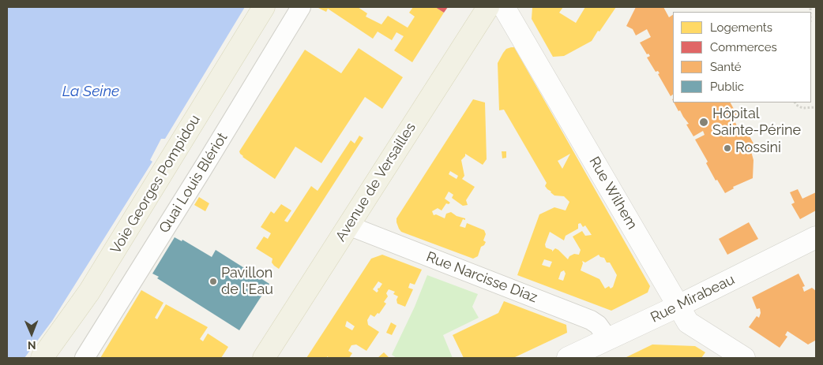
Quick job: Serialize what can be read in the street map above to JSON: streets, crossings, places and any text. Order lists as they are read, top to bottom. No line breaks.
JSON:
{"streets":{"main road":["Avenue de Versailles","Voie Georges Pompidou"],"street":["Quai Louis Blériot","Rue Wilhem","Rue Narcisse Diaz","Rue Mirabeau"]},"crossings":[["Avenue de Versailles","Rue Narcisse Diaz"],["Rue Wilhem","Rue Mirabeau"],["Rue Narcisse Diaz","Rue Mirabeau"]],"water":["La Seine"],"places":["Hôpital Sainte-Périne","Rossini","Pavillon de l'Eau"],"legend":["Logements","Commerces","Santé","Public"],"north":"bottom"}
